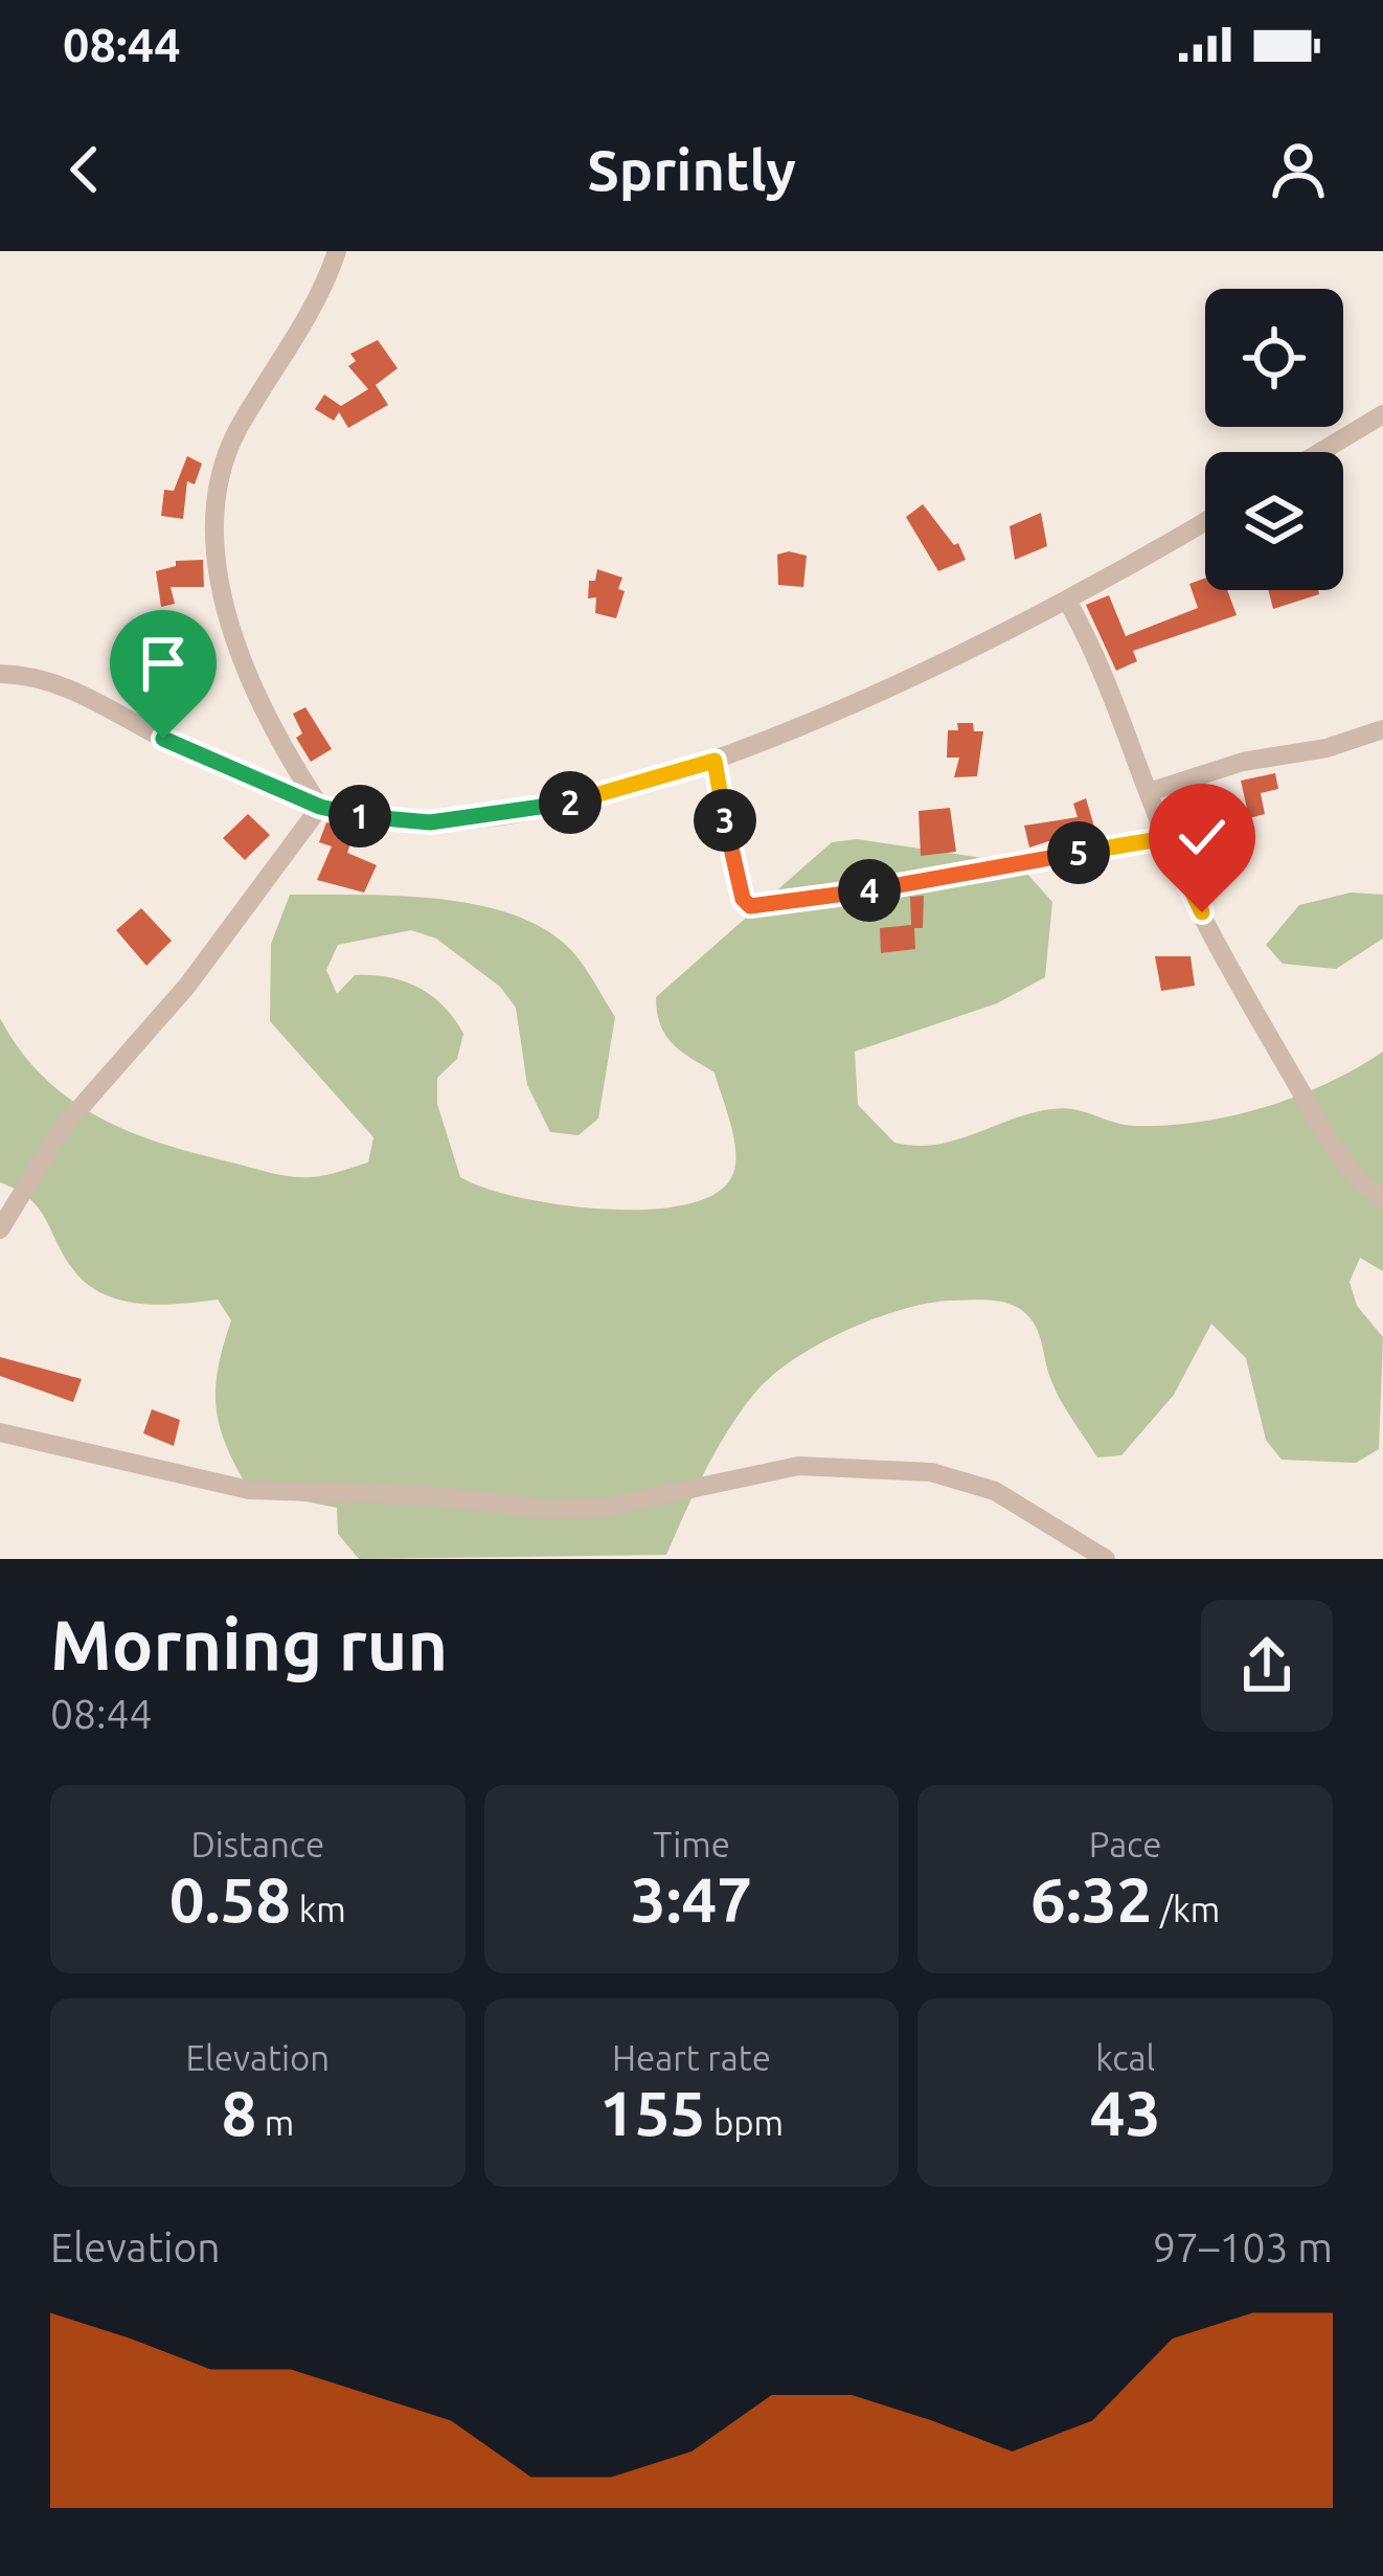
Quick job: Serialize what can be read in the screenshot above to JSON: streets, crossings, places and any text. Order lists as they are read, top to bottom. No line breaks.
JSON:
{"page":{"status":"08:44","header":"Sprintly","pins":["2","1","3","5","4"],"heading":["Morning run","08:44"],"stats":[["Distance","0.58 km"],["Time","3:47"],["Pace","6:32 /km"],["Elevation","8 m"],["Heart rate","155 bpm"],["kcal","43"]],"chart":["Elevation","97–103 m"]}}
